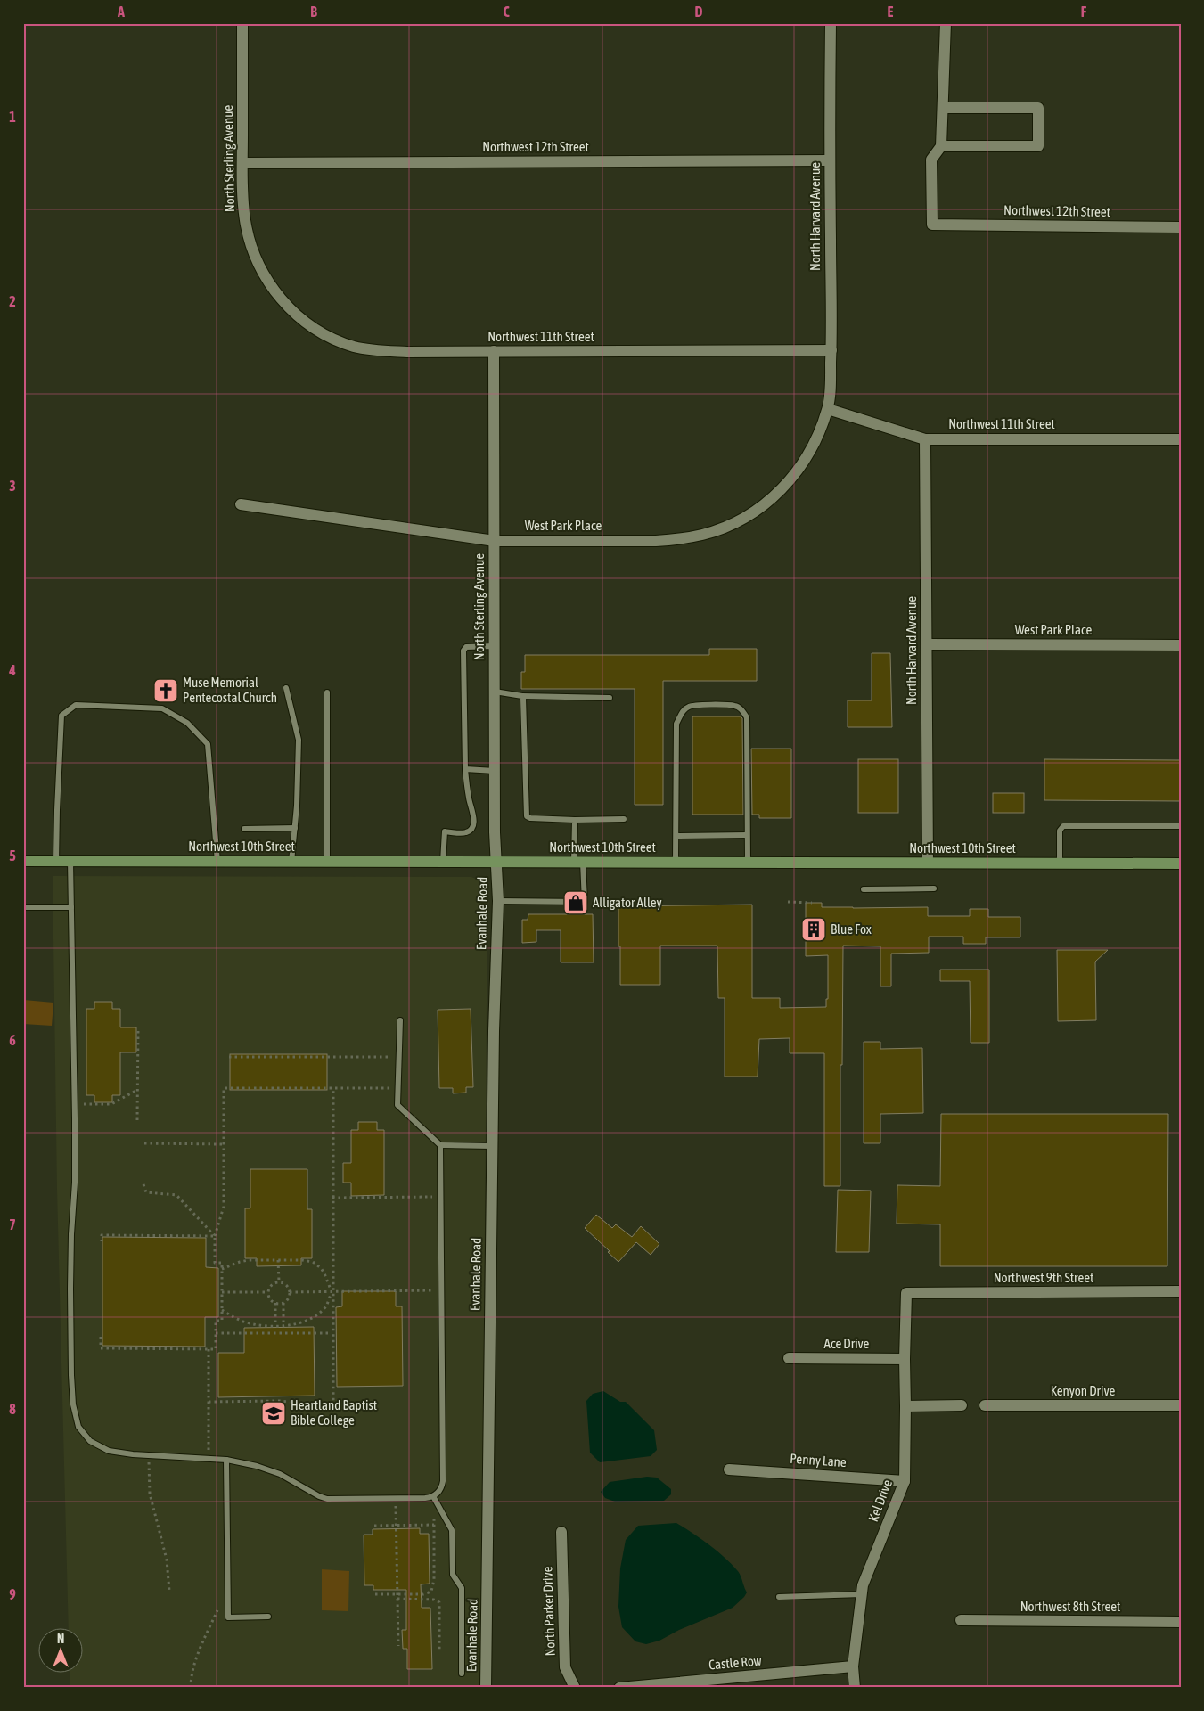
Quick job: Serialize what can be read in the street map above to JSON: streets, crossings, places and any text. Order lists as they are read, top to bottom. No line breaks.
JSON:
{"streets":{"main road":["Northwest 10th Street"],"street":["Northwest 12th Street","North Sterling Avenue","North Harvard Avenue","Northwest 11th Street","West Park Place","Evanhale Road","Northwest 9th Street","Ace Drive","Kenyon Drive","Penny Lane","Kel Drive","Northwest 8th Street","North Parker Drive","Castle Row"]},"crossings":[["Northwest 12th Street","North Sterling Avenue"],["Northwest 12th Street","North Harvard Avenue"],["North Sterling Avenue","Northwest 11th Street"],["North Sterling Avenue","West Park Place"],["North Sterling Avenue","Northwest 10th Street"],["North Sterling Avenue","Evanhale Road"],["North Harvard Avenue","Northwest 11th Street"],["North Harvard Avenue","West Park Place"],["North Harvard Avenue","Northwest 10th Street"],["Northwest 11th Street","West Park Place"],["Northwest 10th Street","Evanhale Road"],["Northwest 9th Street","Kel Drive"],["Ace Drive","Kel Drive"],["Penny Lane","Kel Drive"],["Kel Drive","Castle Row"]],"places":{"church":["Muse Memorial Pentecostal Church"],"shop":["Alligator Alley"],"building":["Blue Fox"],"school or university":["Heartland Baptist Bible College"]},"north":"top","grid":{"columns":["A","B","C","D","E","F"],"rows":["1","2","3","4","5","6","7","8","9"]}}
